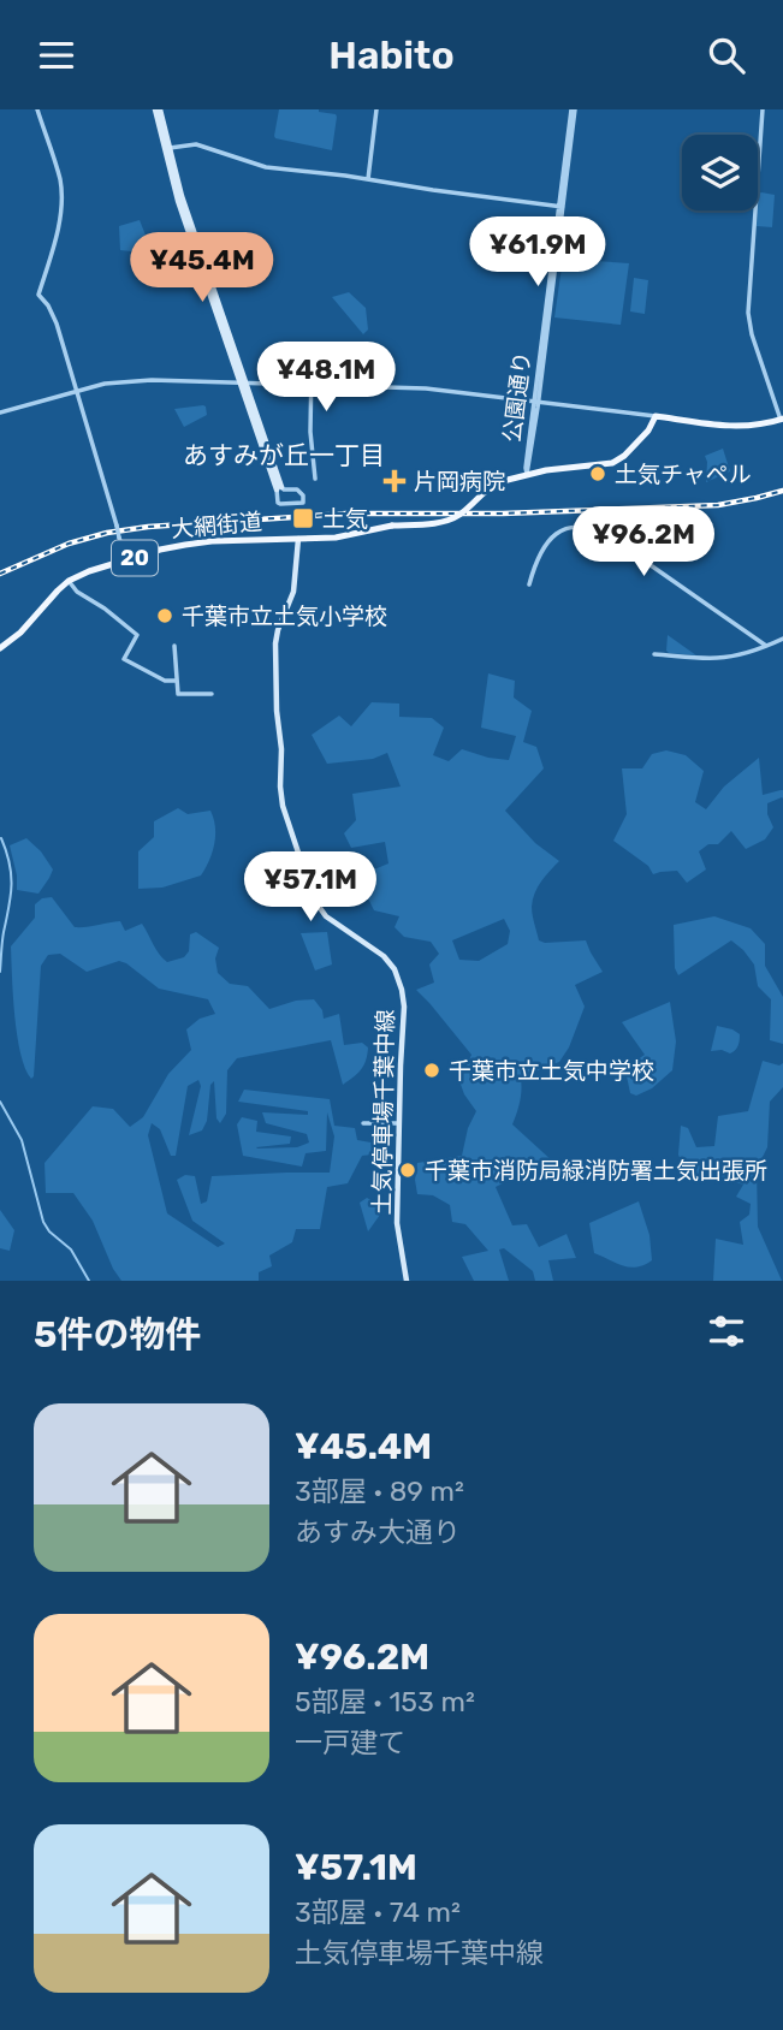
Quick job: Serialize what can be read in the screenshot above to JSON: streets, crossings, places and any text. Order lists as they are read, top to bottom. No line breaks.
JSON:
{"streets":{"main road":["大網街道","20","土気停車場千葉中線"],"street":["公園通り"]},"crossings":[["公園通り","大網街道"],["大網街道","土気停車場千葉中線"]],"districts":["あすみが丘一丁目"],"places":{"other":["土気チャペル","千葉市立土気小学校","千葉市立土気中学校","千葉市消防局緑消防署土気出張所"],"health":["片岡病院"],"transit":["土気"]},"page":{"header":"Habito","price":["¥61.9M","¥45.4M","¥48.1M","¥96.2M","¥57.1M"],"heading":"5件の物件","list":[{"name":"¥45.4M","note":"3部屋 · 89 m² · あすみ大通り"},{"name":"¥96.2M","note":"5部屋 · 153 m² · 一戸建て"},{"name":"¥57.1M","note":"3部屋 · 74 m² · 土気停車場千葉中線"}]}}
